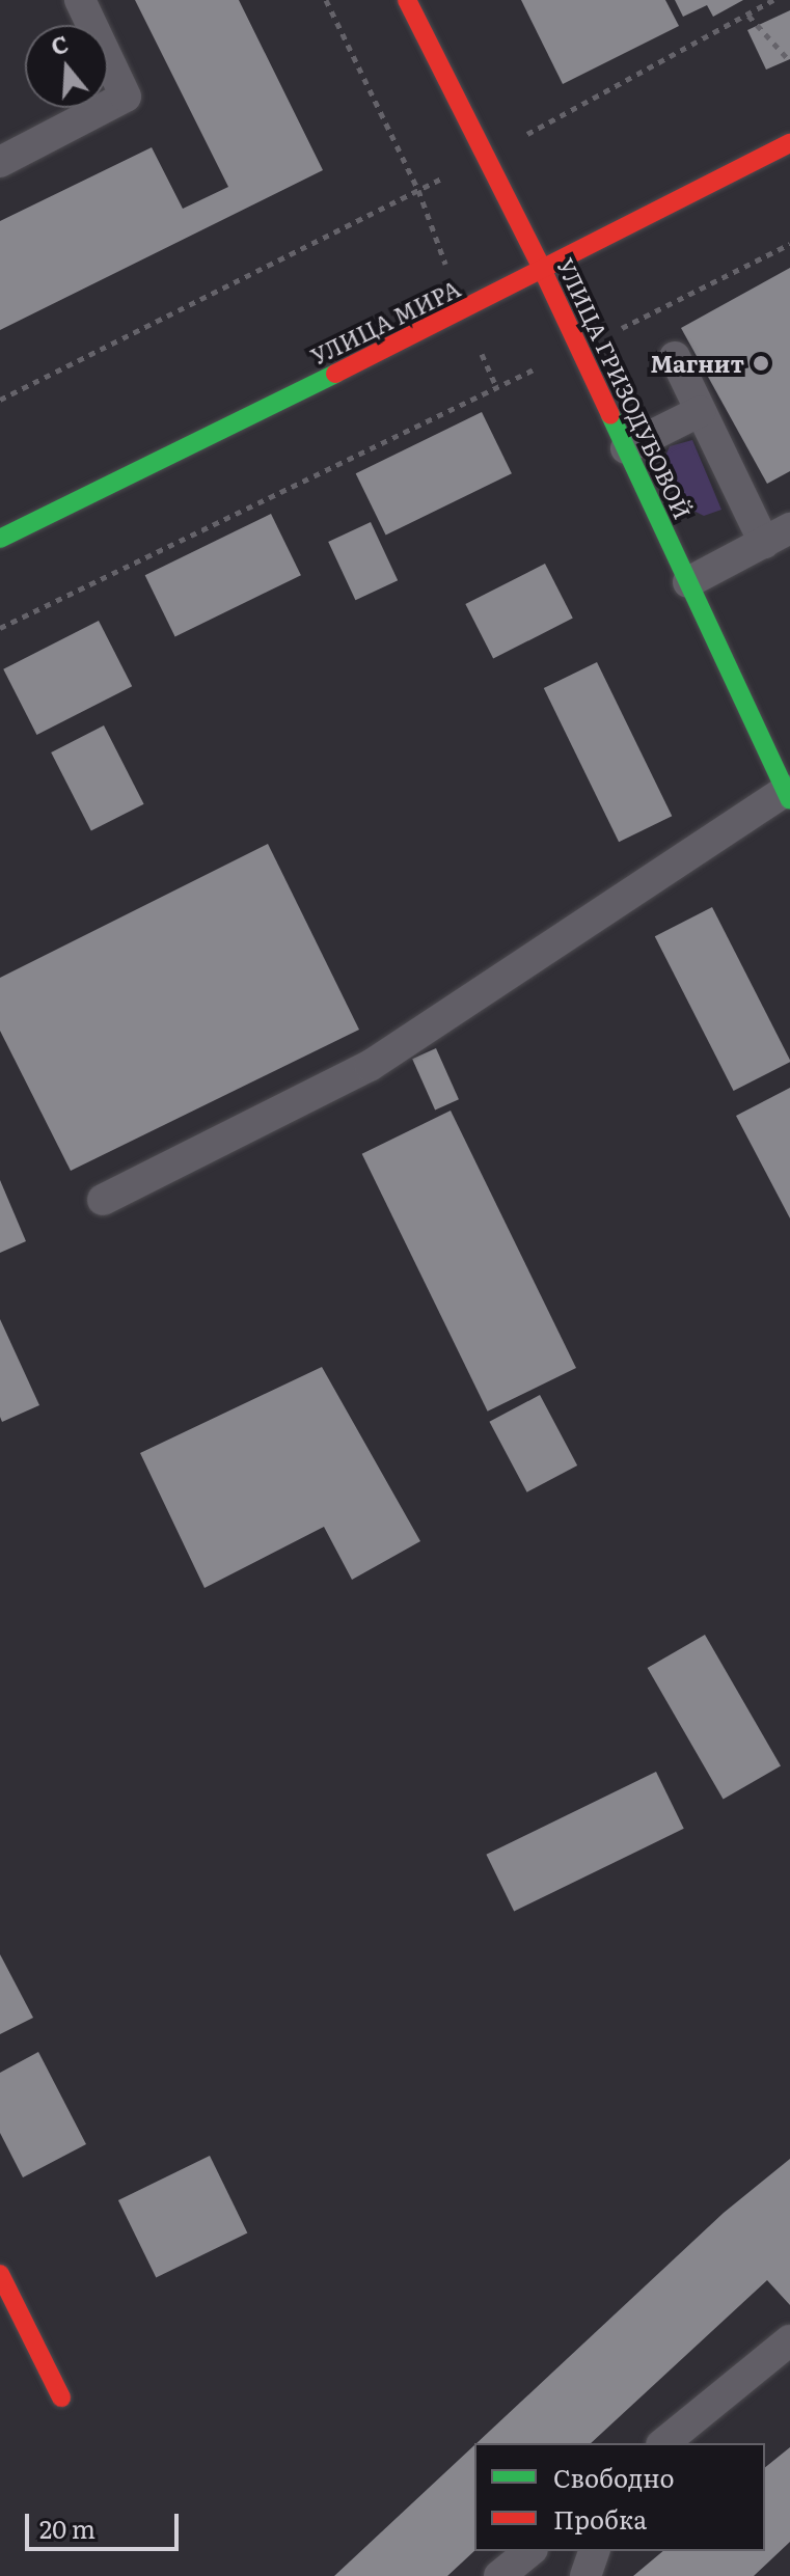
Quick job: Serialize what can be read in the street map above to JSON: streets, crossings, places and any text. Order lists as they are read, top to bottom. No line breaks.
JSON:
{"streets":{"street":["УЛИЦА МИРА","УЛИЦА ГРИЗОДУБОВОЙ"]},"crossings":[["УЛИЦА МИРА","УЛИЦА ГРИЗОДУБОВОЙ"]],"places":["Магнит"],"legend":["Свободно","Пробка"],"scale_bar":"20 m","north":"top"}
